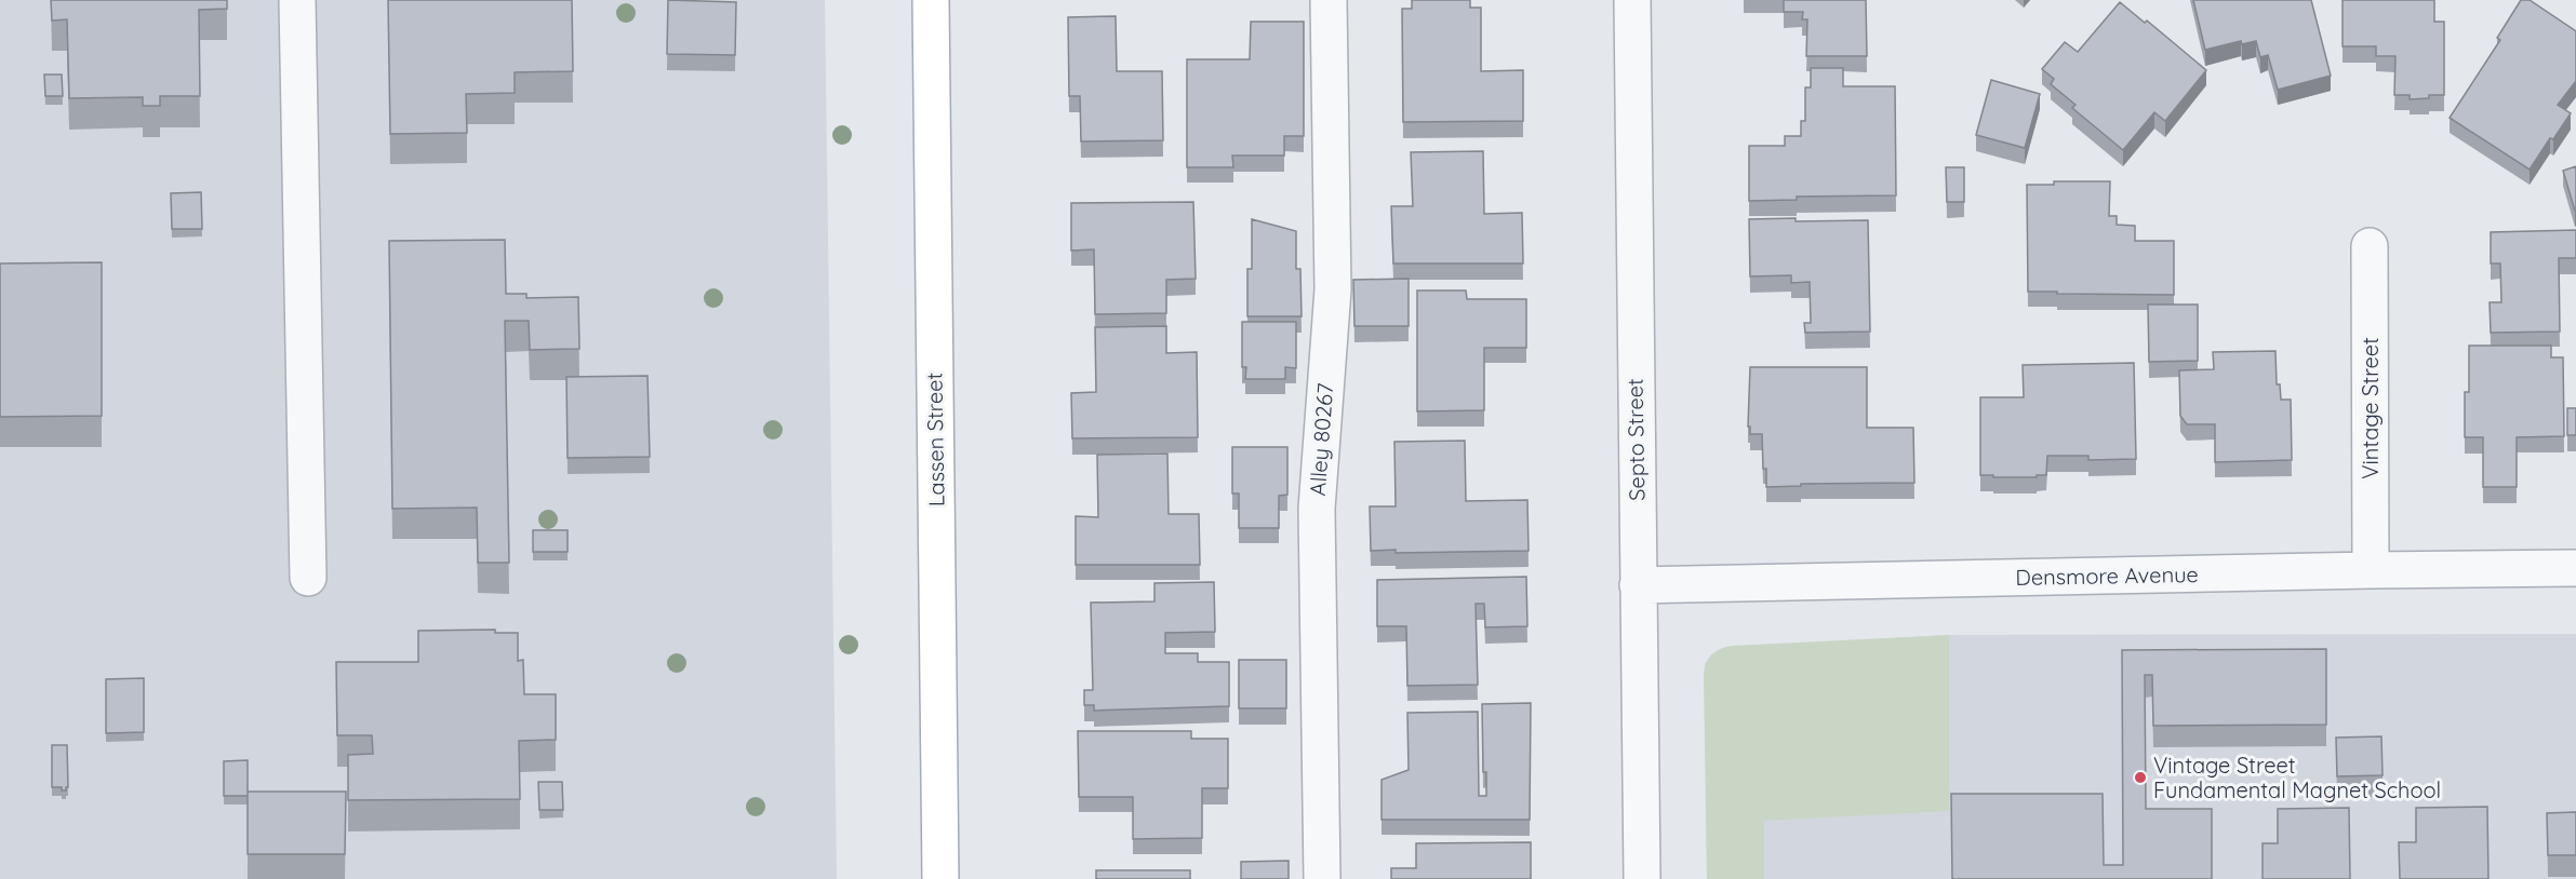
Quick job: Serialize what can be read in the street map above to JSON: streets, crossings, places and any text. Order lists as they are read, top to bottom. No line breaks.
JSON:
{"streets":{"main road":["Lassen Street"],"street":["Vintage Street","Alley 80267","Septo Street","Densmore Avenue"]},"crossings":[["Vintage Street","Densmore Avenue"],["Septo Street","Densmore Avenue"]],"places":["Vintage Street Fundamental Magnet School"]}
